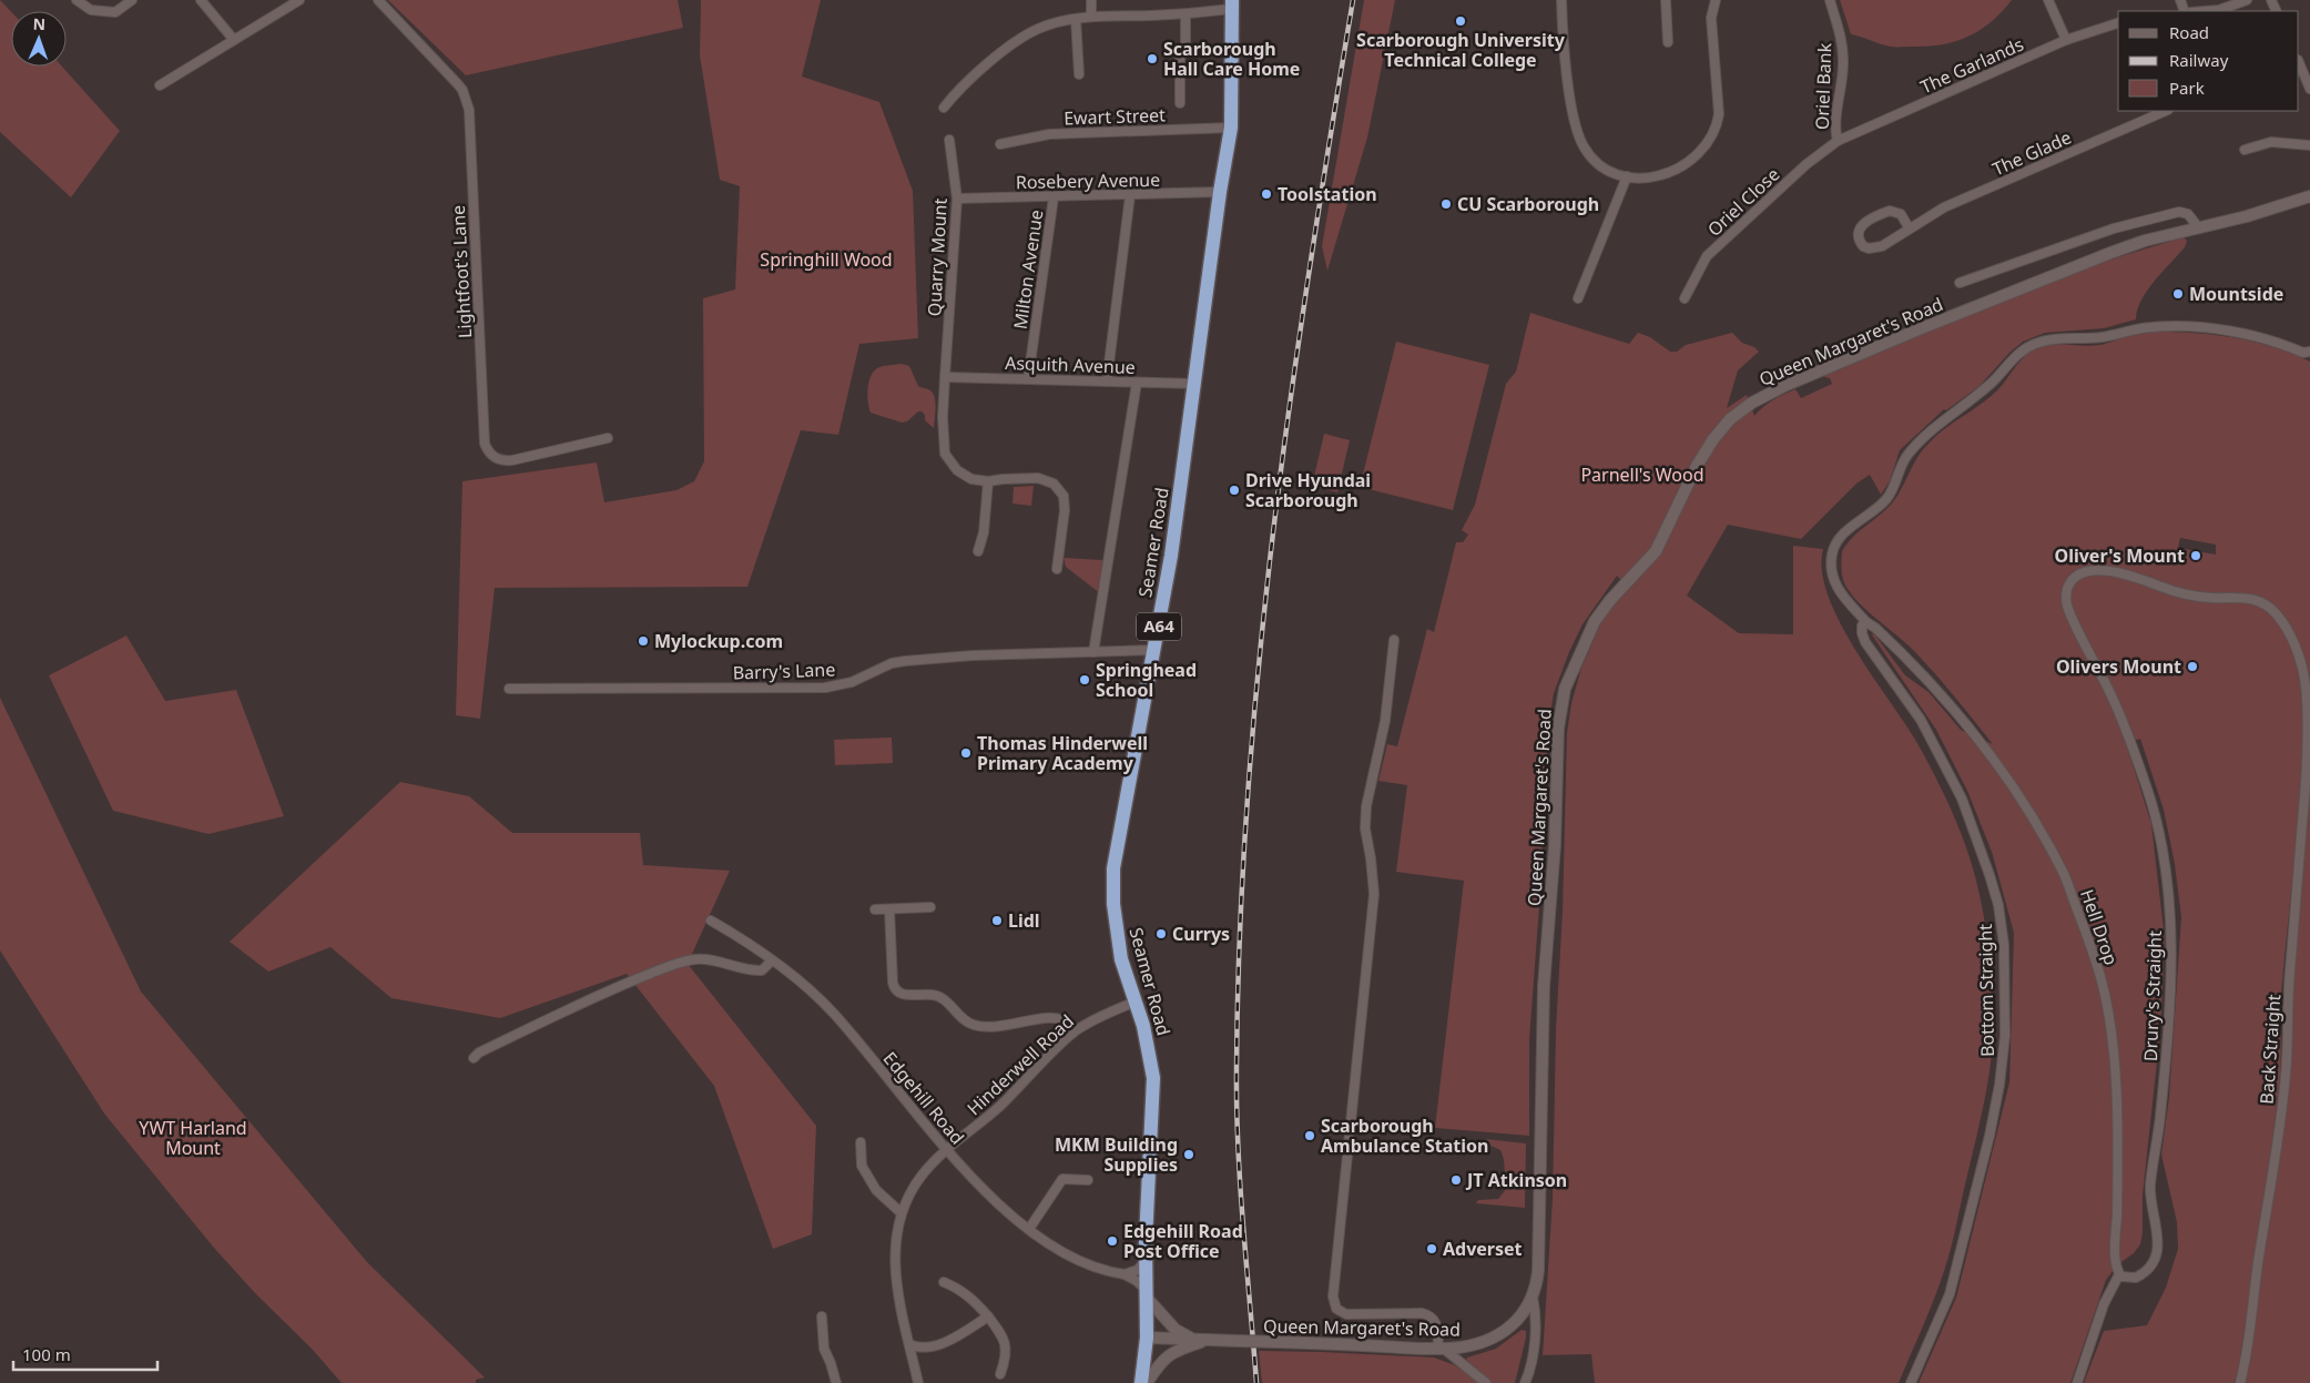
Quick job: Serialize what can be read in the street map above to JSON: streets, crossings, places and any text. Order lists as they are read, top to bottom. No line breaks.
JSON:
{"streets":{"highway":["Seamer Road","A64"],"main road":["Queen Margaret's Road"],"street":["The Garlands","Oriel Bank","Ewart Street","The Glade","Rosebery Avenue","Oriel Close","Quarry Mount","Milton Avenue","Lightfoot's Lane","Asquith Avenue","Barry's Lane","Hell Drop","Bottom Straight","Drury's Straight","Back Straight","Hinderwell Road","Edgehill Road"]},"crossings":[["The Garlands","Oriel Bank"],["The Garlands","Oriel Close"],["Oriel Bank","Oriel Close"],["Ewart Street","Seamer Road"],["Rosebery Avenue","Quarry Mount"],["Rosebery Avenue","Milton Avenue"],["Rosebery Avenue","Seamer Road"],["Quarry Mount","Asquith Avenue"],["Milton Avenue","Asquith Avenue"],["Queen Margaret's Road","Seamer Road"],["Asquith Avenue","Seamer Road"],["Seamer Road","Barry's Lane"],["Seamer Road","Hinderwell Road"],["Seamer Road","Edgehill Road"],["Hell Drop","Bottom Straight"],["Hell Drop","Drury's Straight"],["Drury's Straight","Back Straight"],["Hinderwell Road","Edgehill Road"]],"parks":["Springhill Wood","Parnell's Wood","YWT Harland Mount"],"places":["Scarborough University Technical College","Scarborough Hall Care Home","Toolstation","CU Scarborough","Mountside","Drive Hyundai Scarborough","Oliver's Mount","Mylockup.com","Olivers Mount","Springhead School","Thomas Hinderwell Primary Academy","Lidl","Currys","Scarborough Ambulance Station","MKM Building Supplies","JT Atkinson","Edgehill Road Post Office","Adverset"],"legend":["Road","Railway","Park"],"scale_bar":"100 m","north":"top"}
